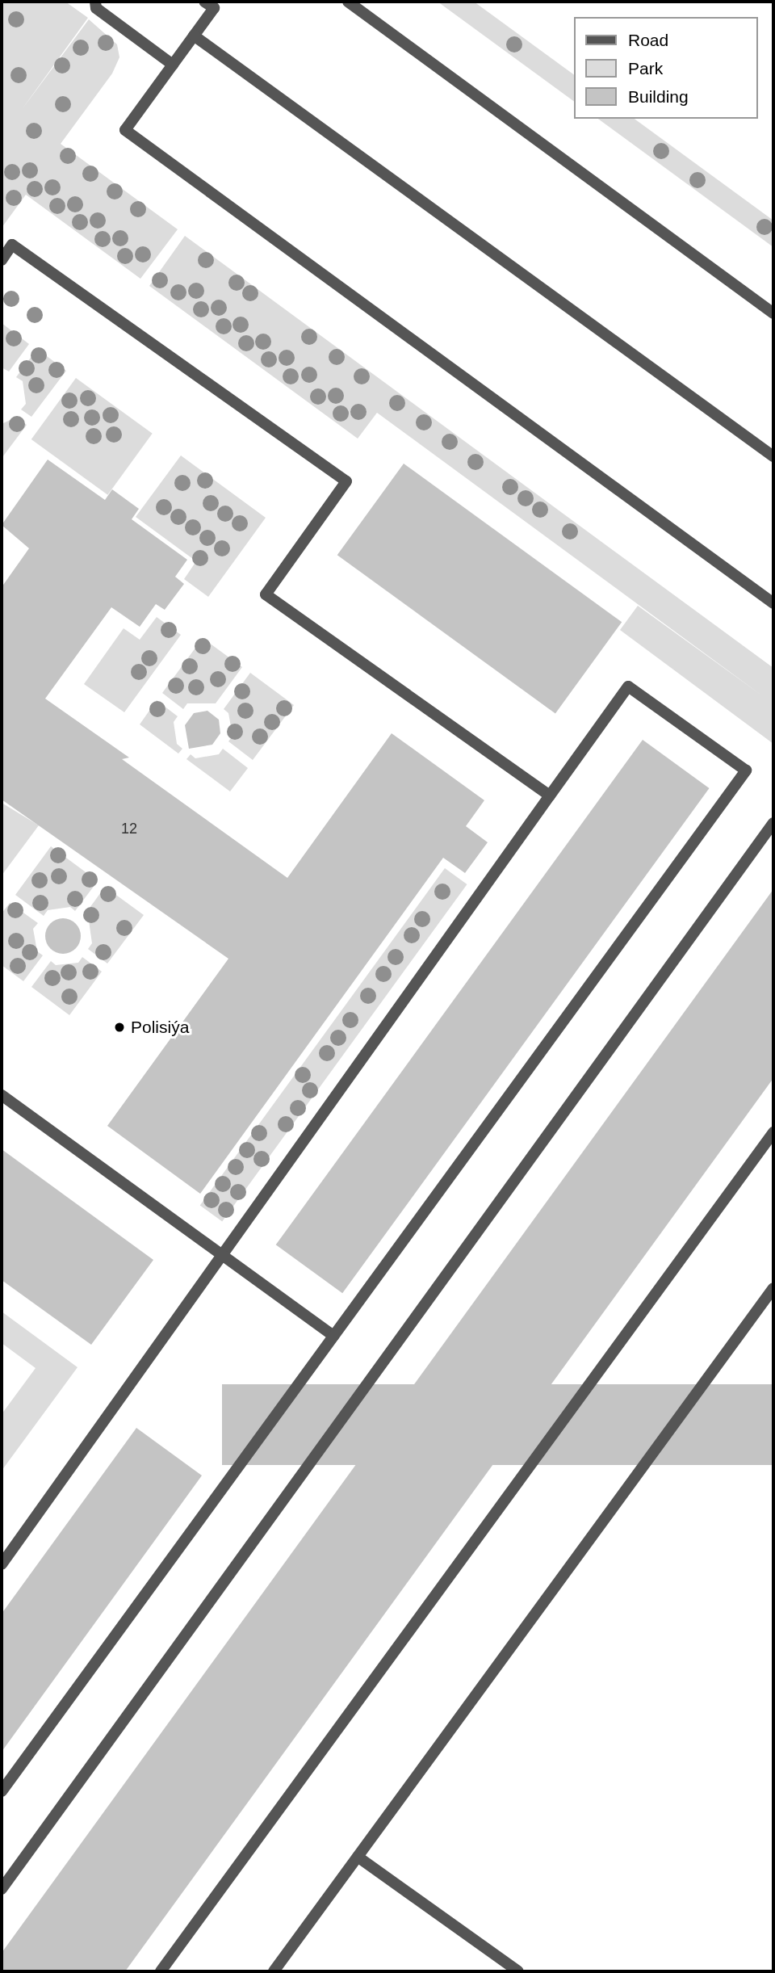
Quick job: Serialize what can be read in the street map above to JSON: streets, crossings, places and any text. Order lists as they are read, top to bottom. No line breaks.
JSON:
{"places":["Polisiýa"],"house_numbers":["12"],"legend":["Road","Park","Building"]}
